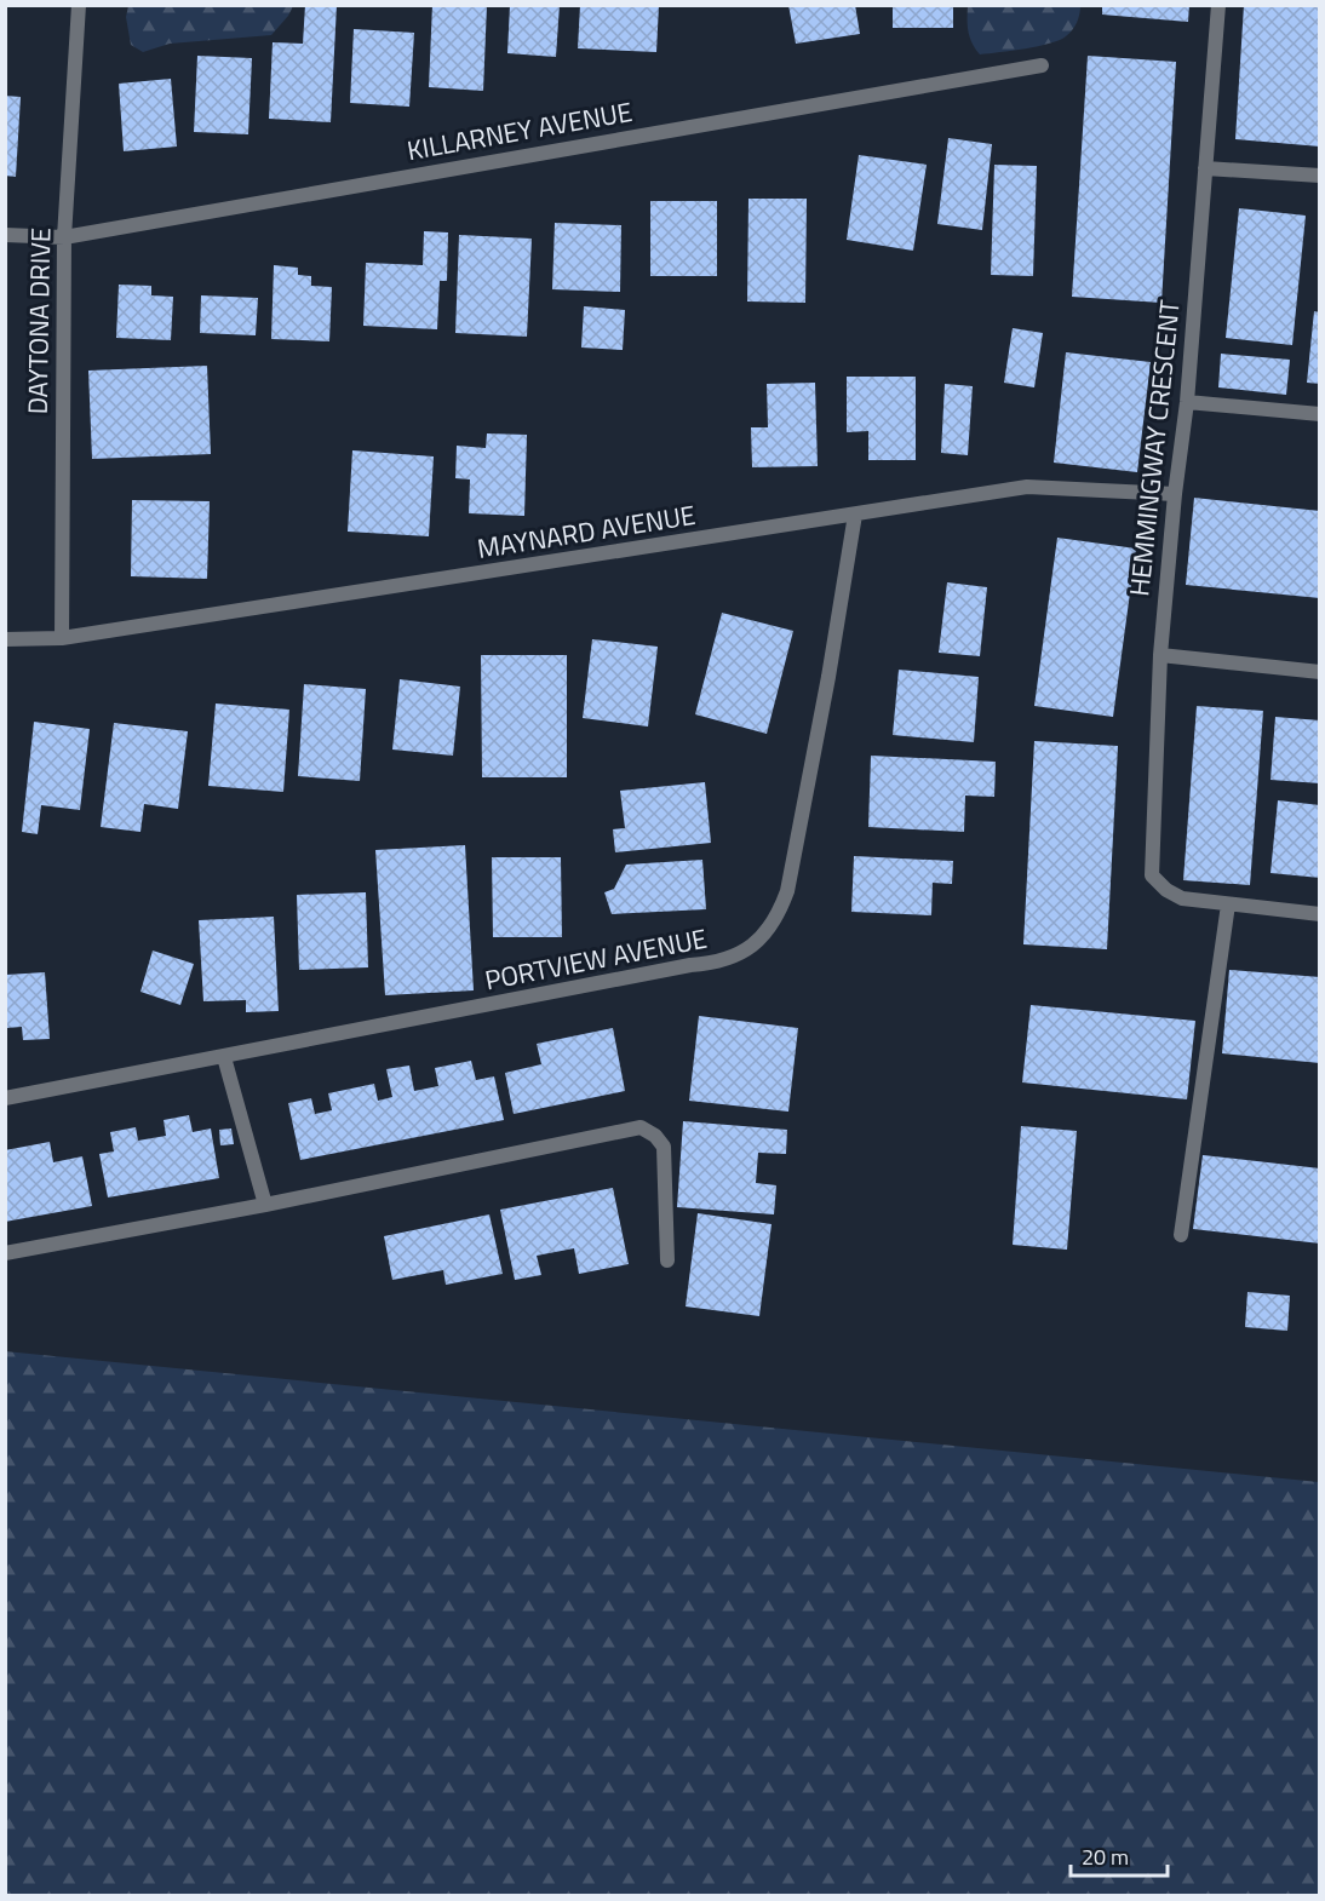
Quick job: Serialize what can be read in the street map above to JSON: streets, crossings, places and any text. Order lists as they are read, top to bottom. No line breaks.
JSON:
{"streets":{"street":["KILLARNEY AVENUE","DAYTONA DRIVE","HEMMINGWAY CRESCENT","MAYNARD AVENUE","PORTVIEW AVENUE"]},"crossings":[["KILLARNEY AVENUE","DAYTONA DRIVE"],["DAYTONA DRIVE","MAYNARD AVENUE"],["HEMMINGWAY CRESCENT","MAYNARD AVENUE"],["MAYNARD AVENUE","PORTVIEW AVENUE"]],"scale_bar":"20 m"}
